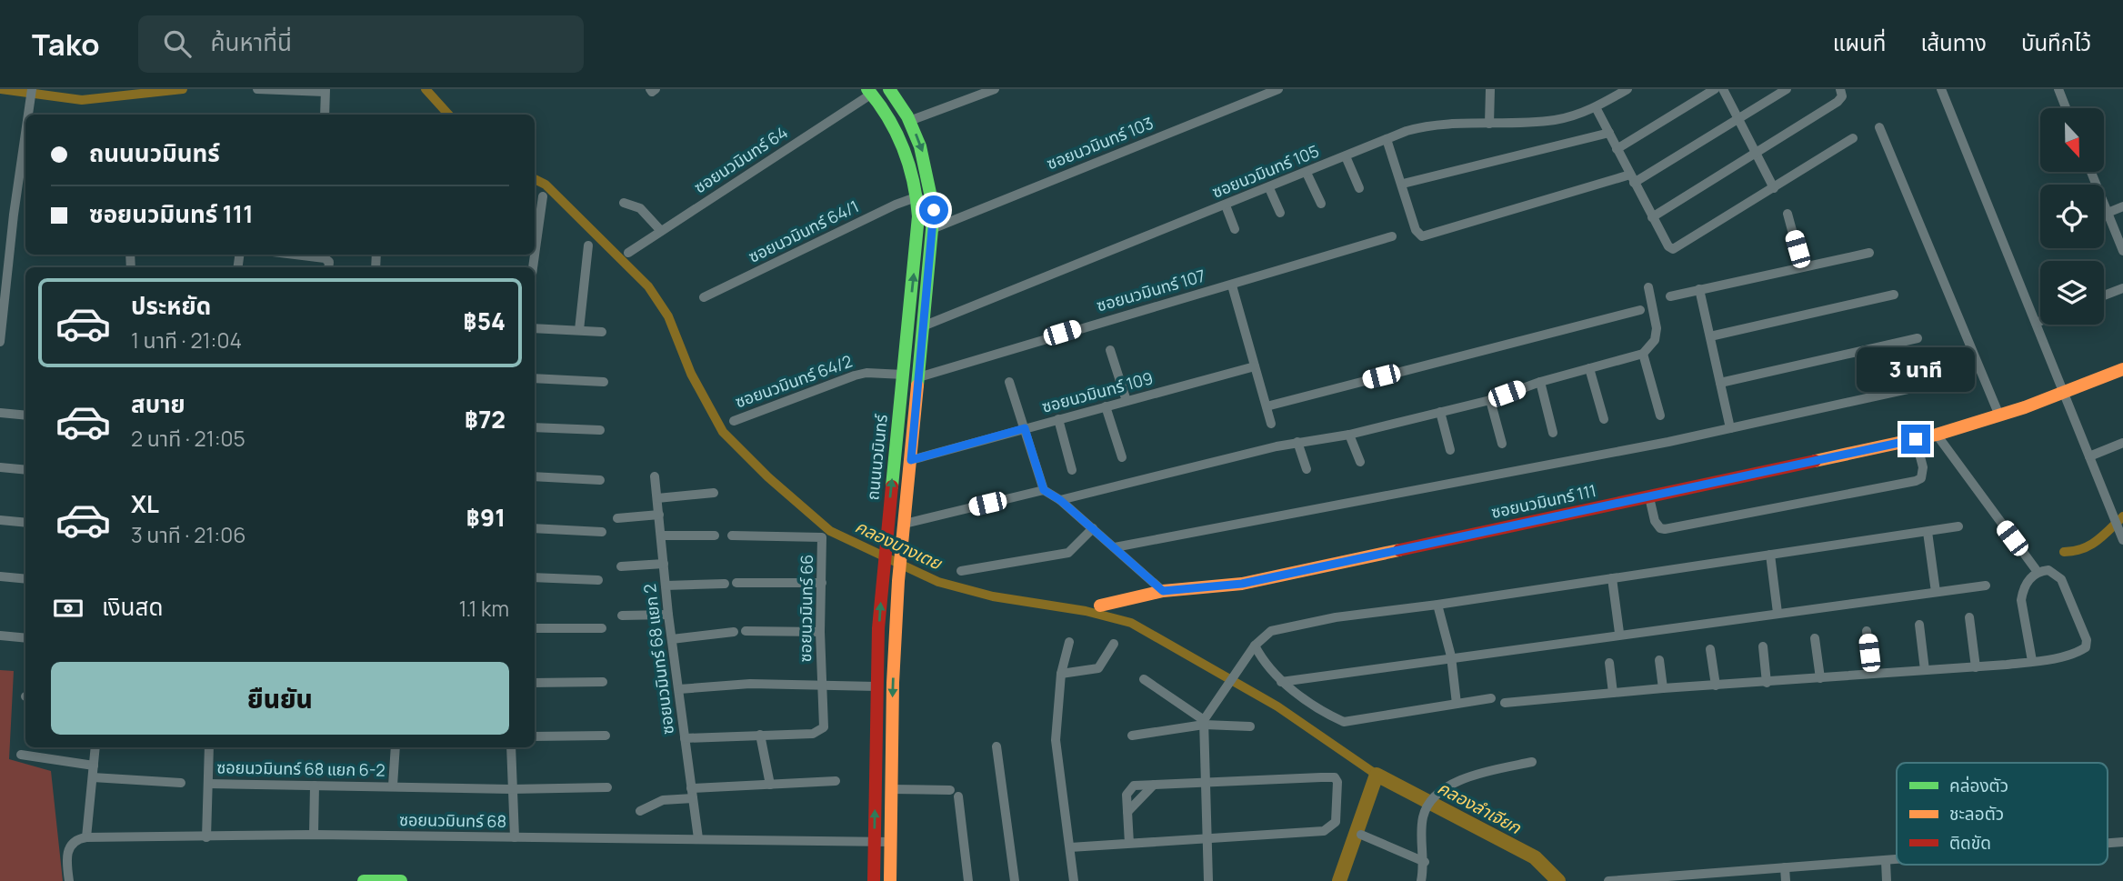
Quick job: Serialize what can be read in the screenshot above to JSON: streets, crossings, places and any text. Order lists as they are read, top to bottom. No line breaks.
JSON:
{"streets":{"main road":["ถนนนวมินทร์","ซอยนวมินทร์ 111"],"street":["ซอยนวมินทร์ 103","ซอยนวมินทร์ 64","ซอยนวมินทร์ 105","ซอยนวมินทร์ 64/1","ซอยนวมินทร์ 107","ซอยนวมินทร์ 64/2","ซอยนวมินทร์ 109","ซอยนวมินทร์ 66","ซอยนวมินทร์ 68 แยก 2","ซอยนวมินทร์ 68 แยก 6-2","ซอยนวมินทร์ 68"]},"crossings":[["ซอยนวมินทร์ 103","ถนนนวมินทร์"],["ซอยนวมินทร์ 64","ถนนนวมินทร์"],["ซอยนวมินทร์ 105","ถนนนวมินทร์"],["ซอยนวมินทร์ 64/1","ถนนนวมินทร์"],["ซอยนวมินทร์ 107","ถนนนวมินทร์"],["ซอยนวมินทร์ 64/2","ถนนนวมินทร์"],["ซอยนวมินทร์ 109","ถนนนวมินทร์"],["ถนนนวมินทร์","ซอยนวมินทร์ 66"],["ถนนนวมินทร์","ซอยนวมินทร์ 68"],["ซอยนวมินทร์ 68 แยก 2","ซอยนวมินทร์ 68"]],"water":["คลองบางเตย","คลองลำเจียก"],"legend":["คล่องตัว","ชะลอตัว","ติดขัด"],"north":"bottom","page":{"header":"Tako","search":"ค้นหาที่นี่","nav":["แผนที่","เส้นทาง","บันทึกไว้"],"banner":["ถนนนวมินทร์","ซอยนวมินทร์ 111"],"list":[{"name":"ประหยัด","note":"1 นาที · 21:04","value":"฿54"},{"name":"สบาย","note":"2 นาที · 21:05","value":"฿72"},{"name":"XL","note":"3 นาที · 21:06","value":"฿91"}],"bubble":"3 นาที","pay":["เงินสด","1.1 km"],"buttons":"ยืนยัน"}}
